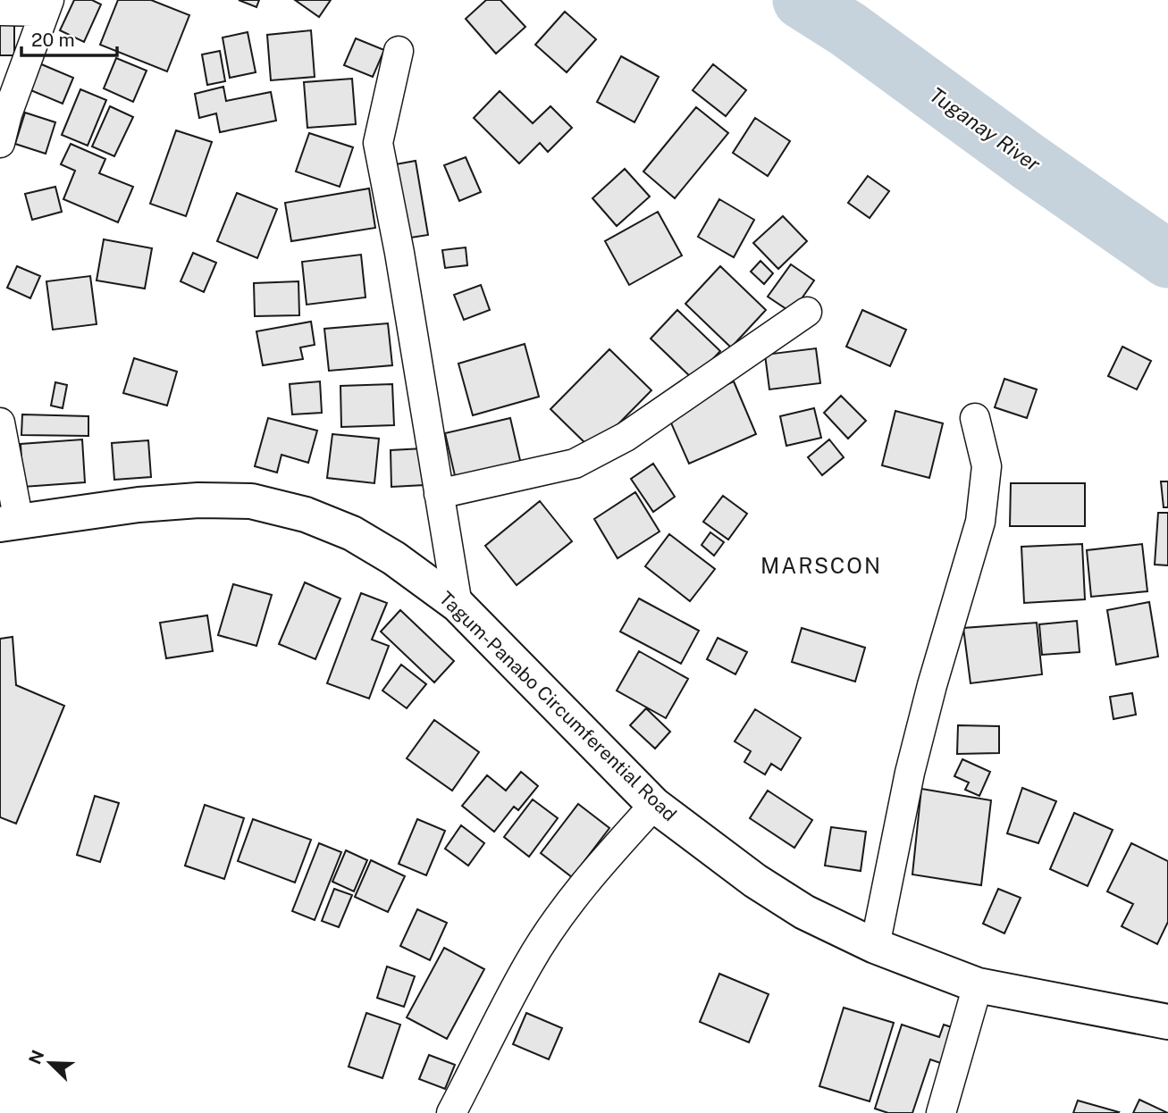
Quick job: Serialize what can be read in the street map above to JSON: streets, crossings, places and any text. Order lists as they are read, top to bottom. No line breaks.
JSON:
{"streets":{"main road":["Tagum-Panabo Circumferential Road"]},"districts":["MARSCON"],"water":["Tuganay River"],"scale_bar":"20 m","north":"top left"}
